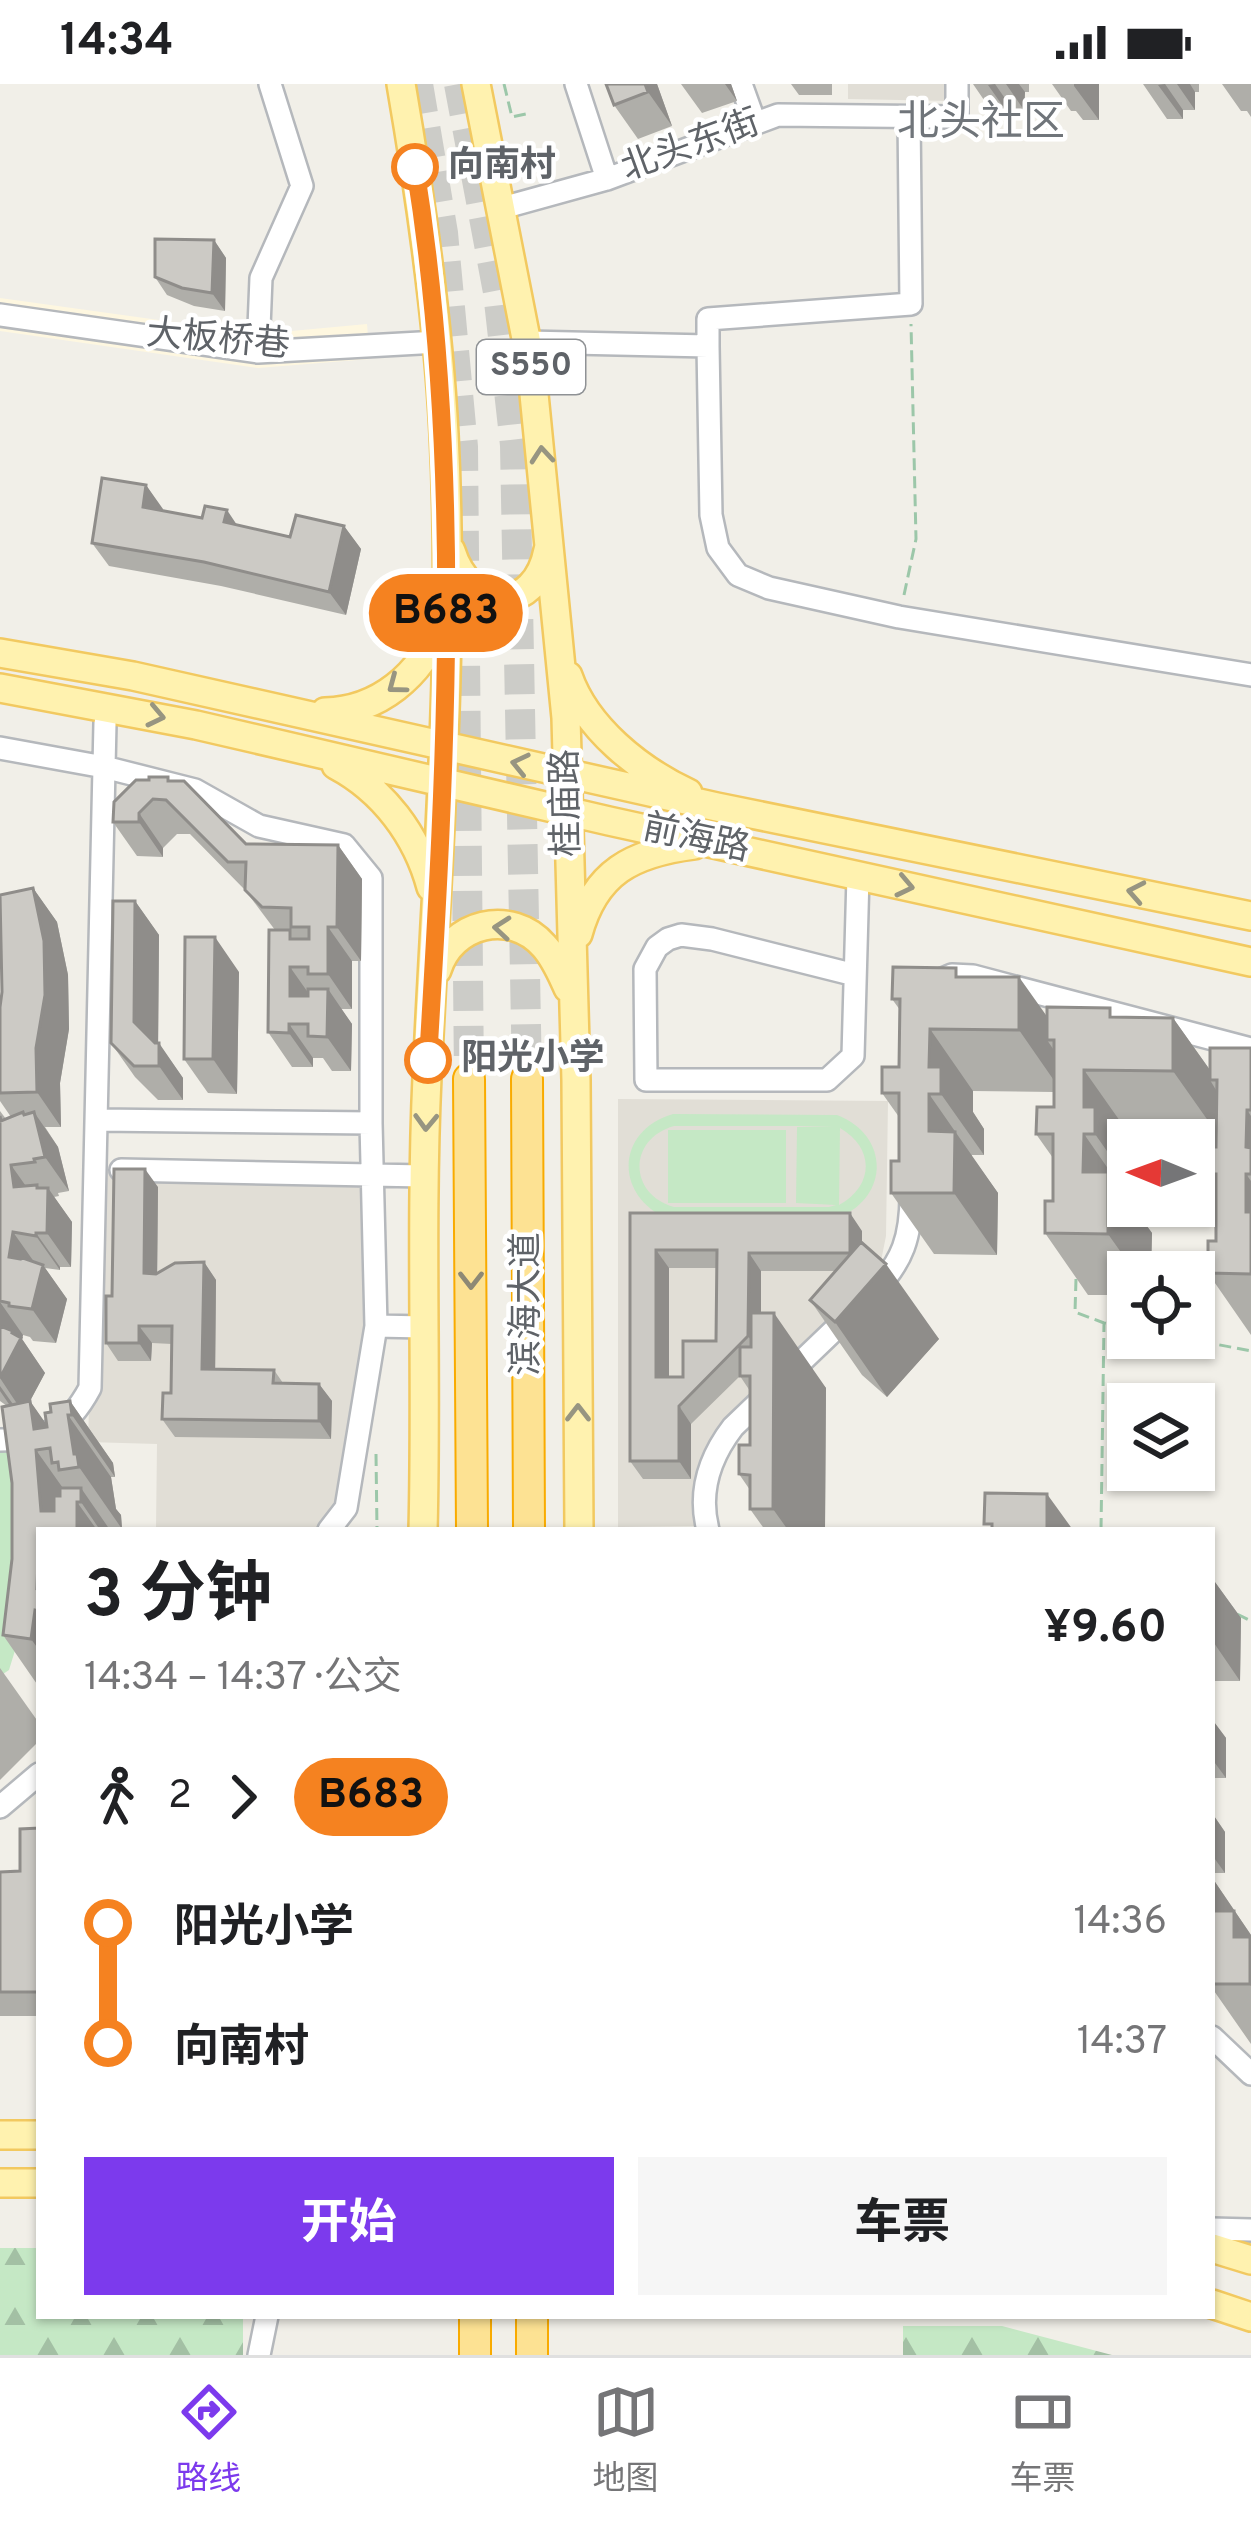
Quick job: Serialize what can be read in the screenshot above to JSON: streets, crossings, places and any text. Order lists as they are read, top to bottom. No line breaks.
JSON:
{"streets":{"highway":["滨海大道"],"main road":["S550","桂庙路","前海路"],"street":["北头东街","大板桥巷"]},"crossings":[["北头东街","桂庙路"],["大板桥巷","S550"],["S550","前海路"],["桂庙路","前海路"]],"districts":["北头社区"],"places":["向南村","阳光小学"],"lines":["bus line B683"],"north":"left","page":{"status":"14:34","on_map":"B683","heading":["3 分钟","14:34 – 14:37 · 公交","¥9.60"],"legs":["2","B683"],"list":[{"name":"阳光小学","value":"14:36"},{"name":"向南村","value":"14:37"}],"buttons":["开始","车票"],"tabs":["路线","地图","车票"]}}
